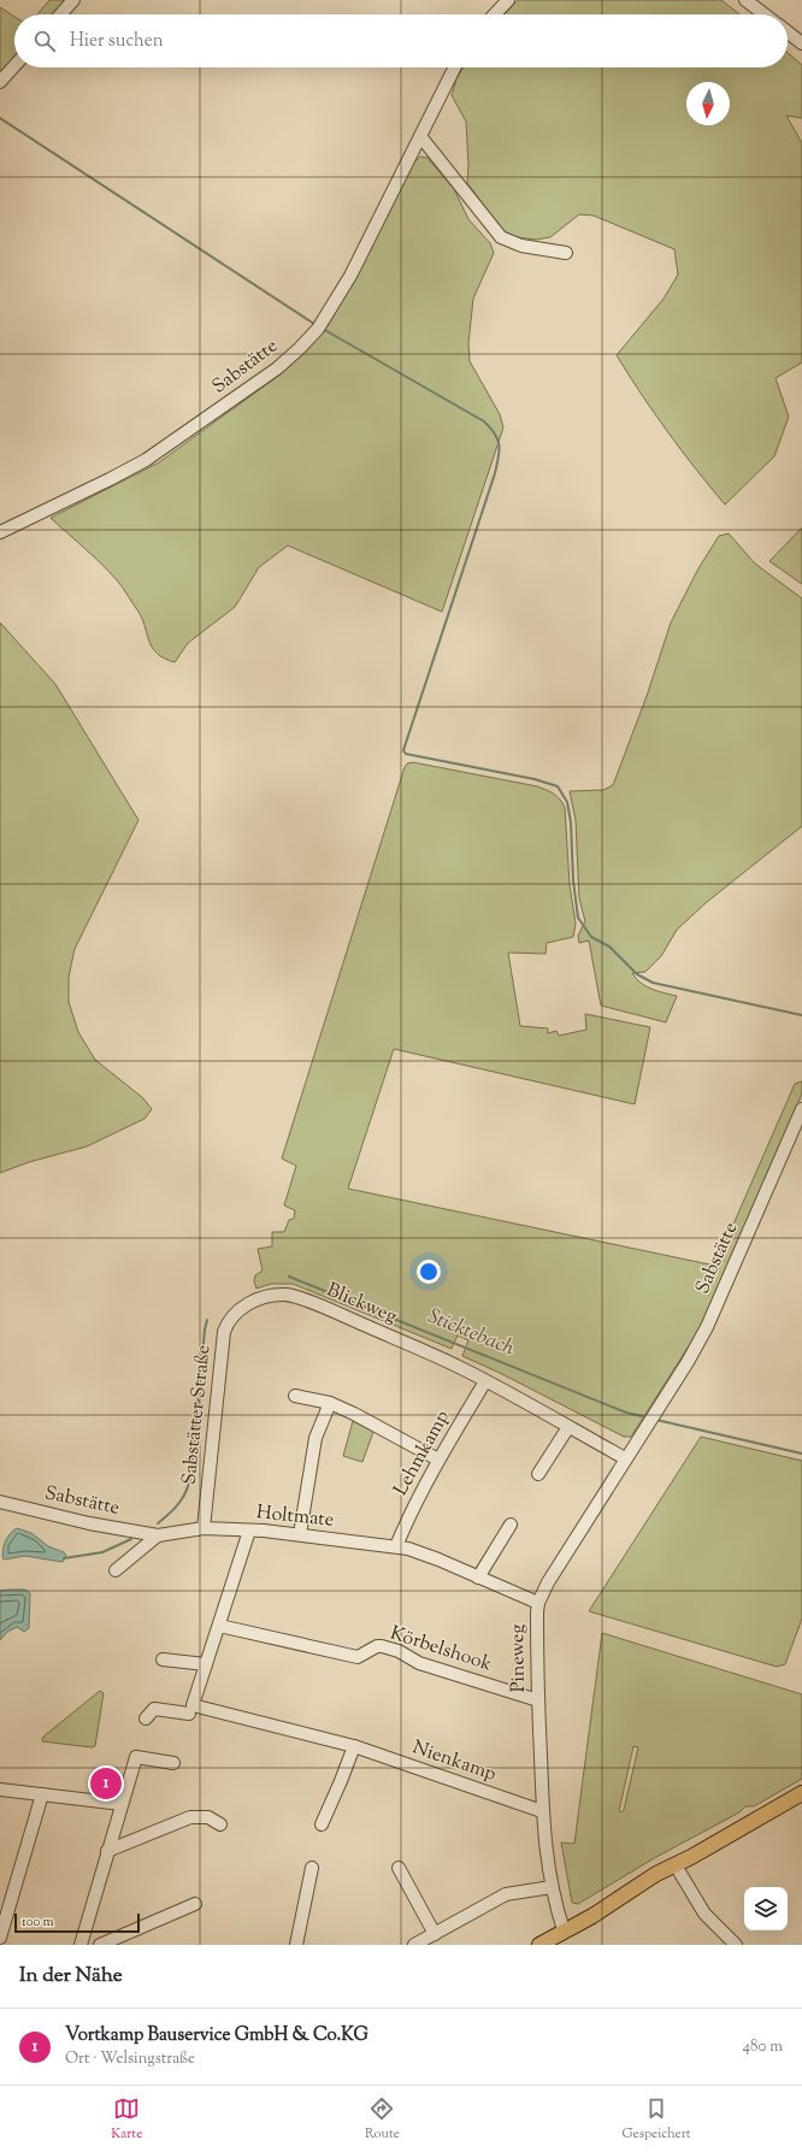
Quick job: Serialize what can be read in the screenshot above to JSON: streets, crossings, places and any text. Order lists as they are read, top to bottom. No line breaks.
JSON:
{"streets":{"street":["Sabstätte","Blickweg","Sabstätter Straße","Lehmkamp","Holtmate","Körbelshook","Pineweg","Nienkamp"]},"crossings":[["Sabstätte","Holtmate"],["Sabstätte","Pineweg"],["Blickweg","Sabstätter Straße"],["Blickweg","Lehmkamp"],["Blickweg","Pineweg"],["Sabstätter Straße","Holtmate"],["Lehmkamp","Holtmate"],["Holtmate","Pineweg"],["Körbelshook","Pineweg"],["Pineweg","Nienkamp"]],"water":["Sticktebach"],"scale_bar":"100 m","north":"bottom","page":{"search":"Hier suchen","pins":"1","scale":"100 m","heading":"In der Nähe","list":[{"mark":"1","name":"Vortkamp Bauservice GmbH & Co.KG","note":"Ort · Welsingstraße","value":"480 m"}],"nav":["Karte","Route","Gespeichert"]}}
